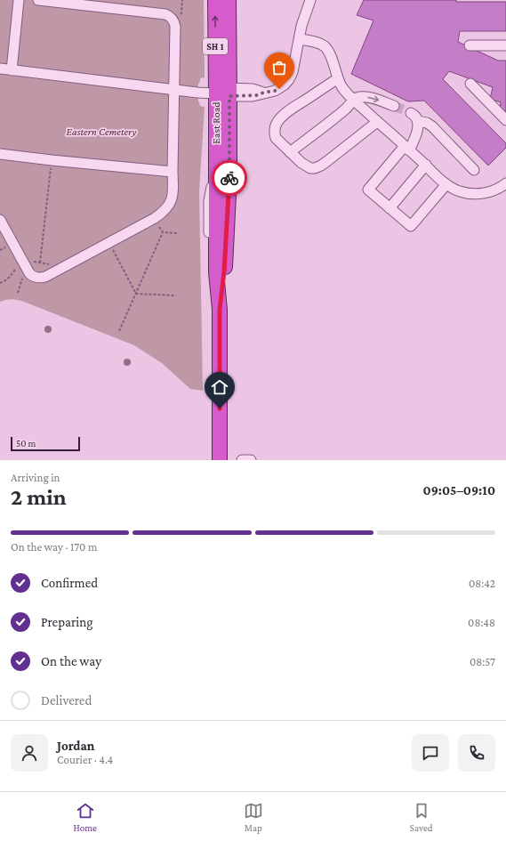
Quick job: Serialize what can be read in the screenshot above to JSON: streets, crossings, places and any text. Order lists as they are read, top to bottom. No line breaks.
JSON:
{"streets":{"highway":["SH 1","East Road"]},"parks":["Eastern Cemetery"],"scale_bar":"50 m","page":{"scale":"50 m","heading":["2 min","Arriving in","09:05–09:10"],"panel":["Jordan","Courier · 4.4"],"bar":"On the way · 170 m","list":[["Confirmed","08:42"],["Preparing","08:48"],["On the way","08:57"],"Delivered"],"tabs":["Home","Map","Saved"]}}
